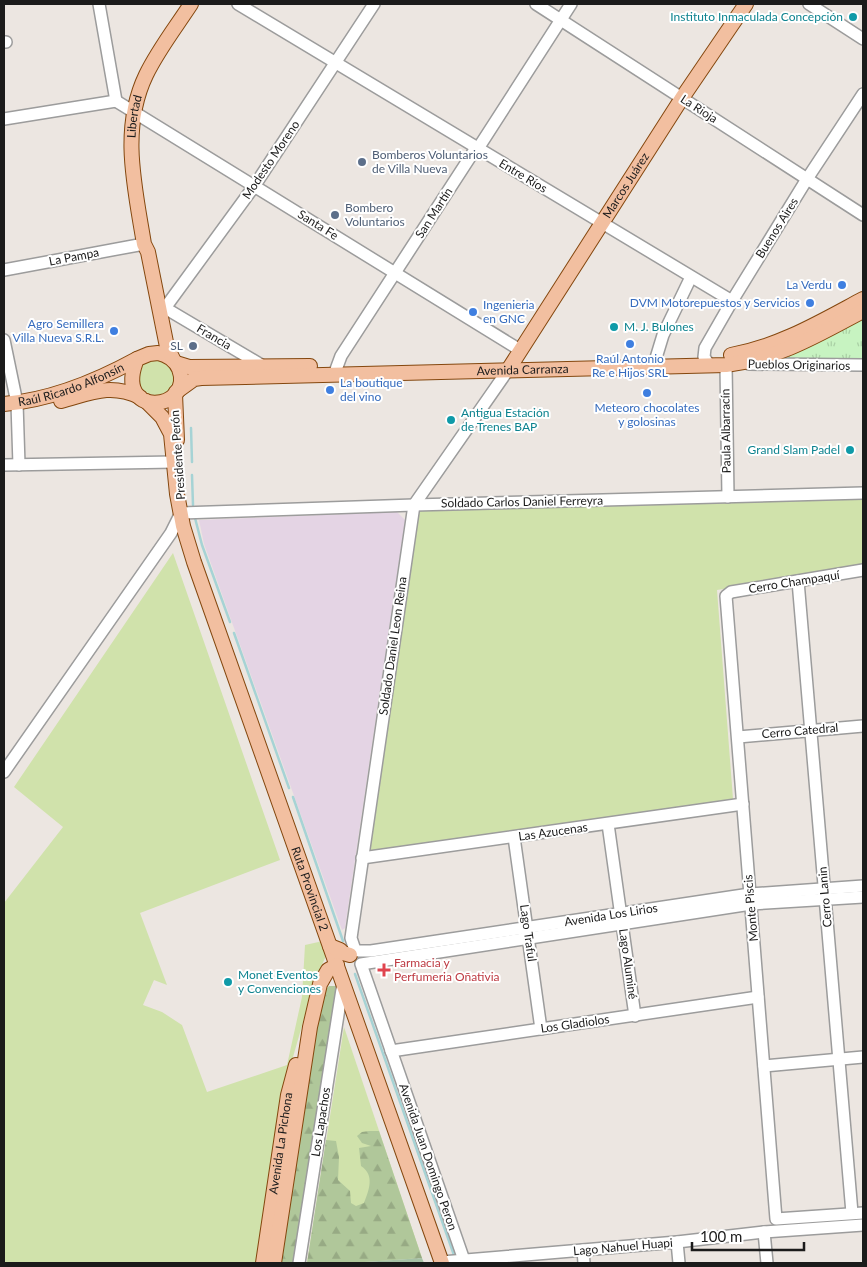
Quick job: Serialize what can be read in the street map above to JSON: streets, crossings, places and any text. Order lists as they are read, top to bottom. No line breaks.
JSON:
{"streets":{"main road":["Libertad","Marcos Juárez","Avenida Carranza","Raúl Ricardo Alfonsín","Presidente Perón","Ruta Provincial 2","Avenida La Pichona"],"street":["La Rioja","Modesto Moreno","Entre Ríos","San Martín","Santa Fe","Buenos Aires","La Pampa","Francia","Pueblos Originarios","Paula Albarracín","Soldado Carlos Daniel Ferreyra","Cerro Champaquí","Soldado Daniel Leon Reina","Cerro Catedral","Las Azucenas","Cerro Lanin","Monte Piscis","Avenida Los Lirios","Lago Traful","Lago Aluminé","Los Gladiolos","Los Lapachos","Avenida Juan Domingo Peron","Lago Nahuel Huapi"]},"crossings":[["La Rioja","Marcos Juárez"],["La Rioja","San Martín"],["La Rioja","Buenos Aires"],["Libertad","Modesto Moreno"],["Libertad","Santa Fe"],["Libertad","La Pampa"],["Libertad","Francia"],["Libertad","Avenida Carranza"],["Libertad","Raúl Ricardo Alfonsín"],["Libertad","Presidente Perón"],["Modesto Moreno","Entre Ríos"],["Modesto Moreno","Santa Fe"],["Modesto Moreno","Francia"],["Entre Ríos","Marcos Juárez"],["Entre Ríos","San Martín"],["Entre Ríos","Buenos Aires"],["Marcos Juárez","Santa Fe"],["Marcos Juárez","Avenida Carranza"],["Marcos Juárez","Soldado Daniel Leon Reina"],["San Martín","Santa Fe"],["San Martín","Avenida Carranza"],["Santa Fe","Avenida Carranza"],["Santa Fe","Soldado Daniel Leon Reina"],["Buenos Aires","Avenida Carranza"],["Francia","Avenida Carranza"],["Pueblos Originarios","Avenida Carranza"],["Pueblos Originarios","Paula Albarracín"],["Avenida Carranza","Raúl Ricardo Alfonsín"],["Avenida Carranza","Paula Albarracín"],["Avenida Carranza","Presidente Perón"],["Avenida Carranza","Soldado Daniel Leon Reina"],["Raúl Ricardo Alfonsín","Presidente Perón"],["Paula Albarracín","Soldado Carlos Daniel Ferreyra"],["Presidente Perón","Soldado Carlos Daniel Ferreyra"],["Presidente Perón","Ruta Provincial 2"],["Soldado Carlos Daniel Ferreyra","Soldado Daniel Leon Reina"],["Soldado Carlos Daniel Ferreyra","Ruta Provincial 2"],["Cerro Champaquí","Cerro Lanin"],["Cerro Champaquí","Monte Piscis"],["Soldado Daniel Leon Reina","Las Azucenas"],["Soldado Daniel Leon Reina","Avenida Los Lirios"],["Soldado Daniel Leon Reina","Avenida Juan Domingo Peron"],["Cerro Catedral","Cerro Lanin"],["Cerro Catedral","Monte Piscis"],["Las Azucenas","Monte Piscis"],["Las Azucenas","Lago Traful"],["Las Azucenas","Lago Aluminé"],["Ruta Provincial 2","Los Lapachos"],["Ruta Provincial 2","Avenida La Pichona"],["Ruta Provincial 2","Lago Nahuel Huapi"],["Cerro Lanin","Monte Piscis"],["Cerro Lanin","Avenida Los Lirios"],["Monte Piscis","Avenida Los Lirios"],["Monte Piscis","Los Gladiolos"],["Avenida Los Lirios","Lago Traful"],["Avenida Los Lirios","Lago Aluminé"],["Avenida Los Lirios","Avenida Juan Domingo Peron"],["Lago Traful","Los Gladiolos"],["Lago Aluminé","Los Gladiolos"],["Los Gladiolos","Avenida Juan Domingo Peron"],["Avenida Juan Domingo Peron","Lago Nahuel Huapi"]],"places":{"other":["Instituto Inmaculada Concepción","Bomberos Voluntarios de Villa Nueva","Bombero Voluntarios","La Verdu","DVM Motorepuestos y Servicios","Ingenieria en GNC","M. J. Bulones","Agro Semillera Villa Nueva S.R.L.","Raúl Antonio Re e Hijos SRL","SL","La boutique del vino","Meteoro chocolates y golosinas","Antigua Estación de Trenes BAP","Grand Slam Padel","Monet Eventos y Convenciones"],"health":["Farmacia y Perfumeria Oñativia"]},"scale_bar":"100 m"}
